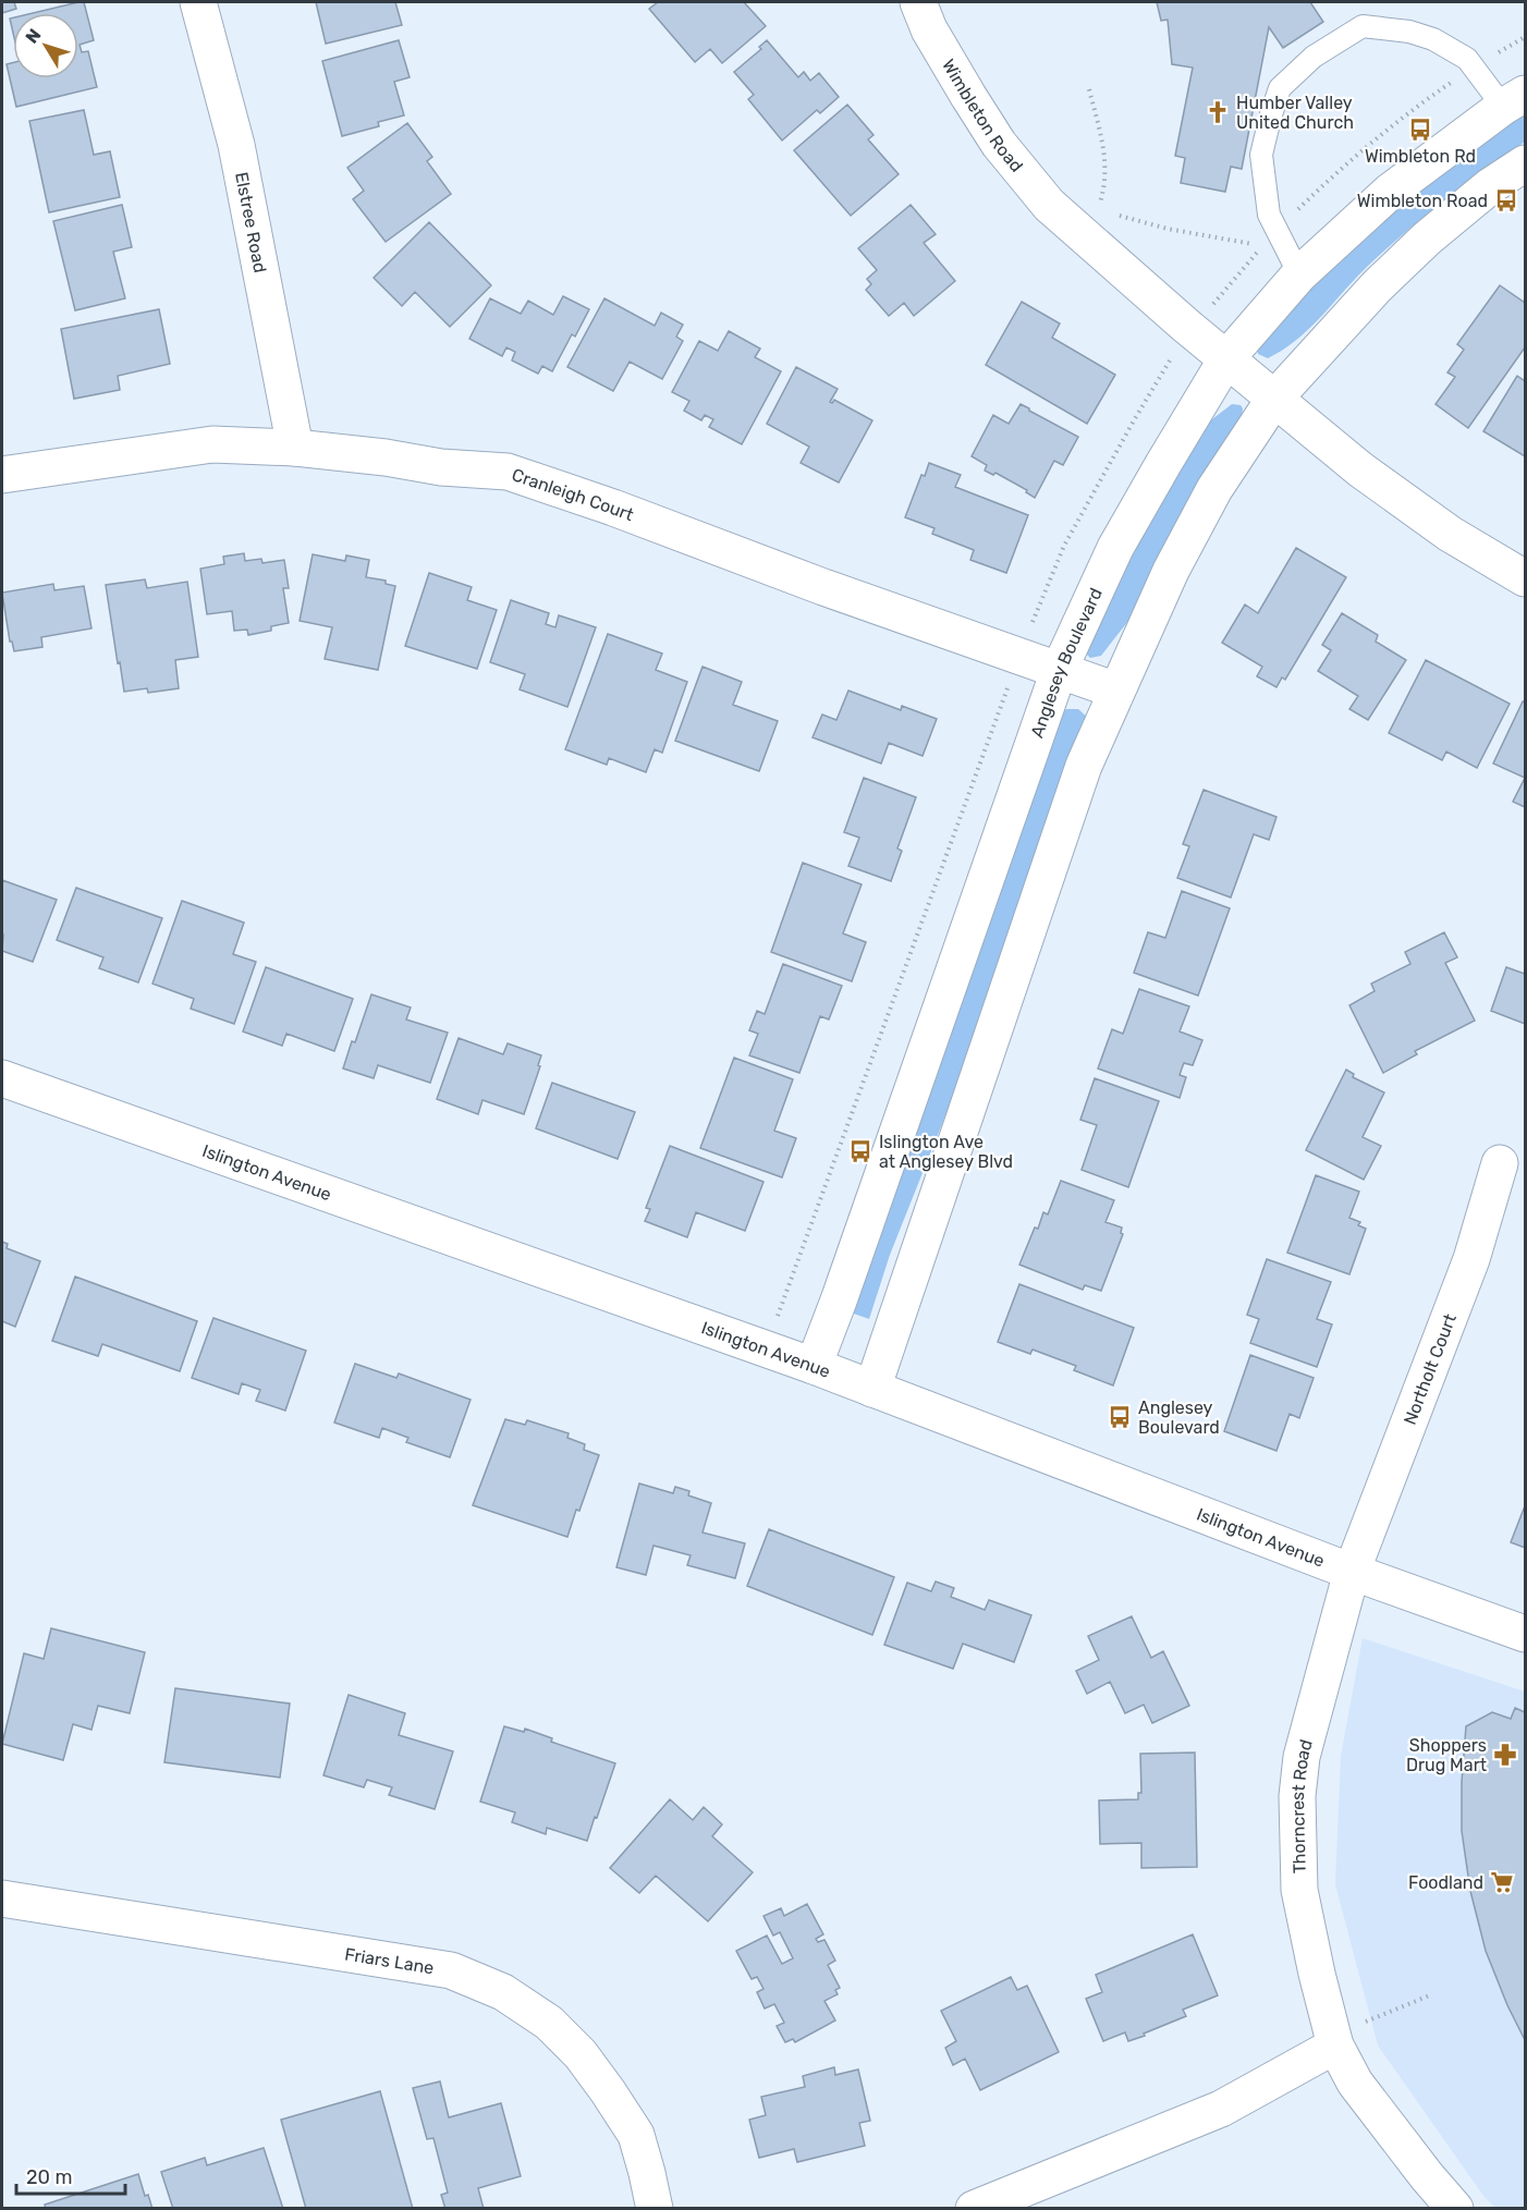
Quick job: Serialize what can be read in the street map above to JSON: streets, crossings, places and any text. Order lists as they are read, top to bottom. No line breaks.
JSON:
{"streets":{"street":["Wimbleton Road","Elstree Road","Cranleigh Court","Anglesey Boulevard","Islington Avenue","Northolt Court","Thorncrest Road","Friars Lane"]},"crossings":[["Wimbleton Road","Anglesey Boulevard"],["Elstree Road","Cranleigh Court"],["Cranleigh Court","Anglesey Boulevard"],["Anglesey Boulevard","Islington Avenue"],["Islington Avenue","Northolt Court"],["Islington Avenue","Thorncrest Road"],["Northolt Court","Thorncrest Road"]],"places":{"church":["Humber Valley United Church"],"bus stop":["Wimbleton Rd","Wimbleton Road","Islington Ave at Anglesey Blvd","Anglesey Boulevard"],"pharmacy":["Shoppers Drug Mart"],"supermarket":["Foodland"]},"scale_bar":"20 m","north":"top left"}
